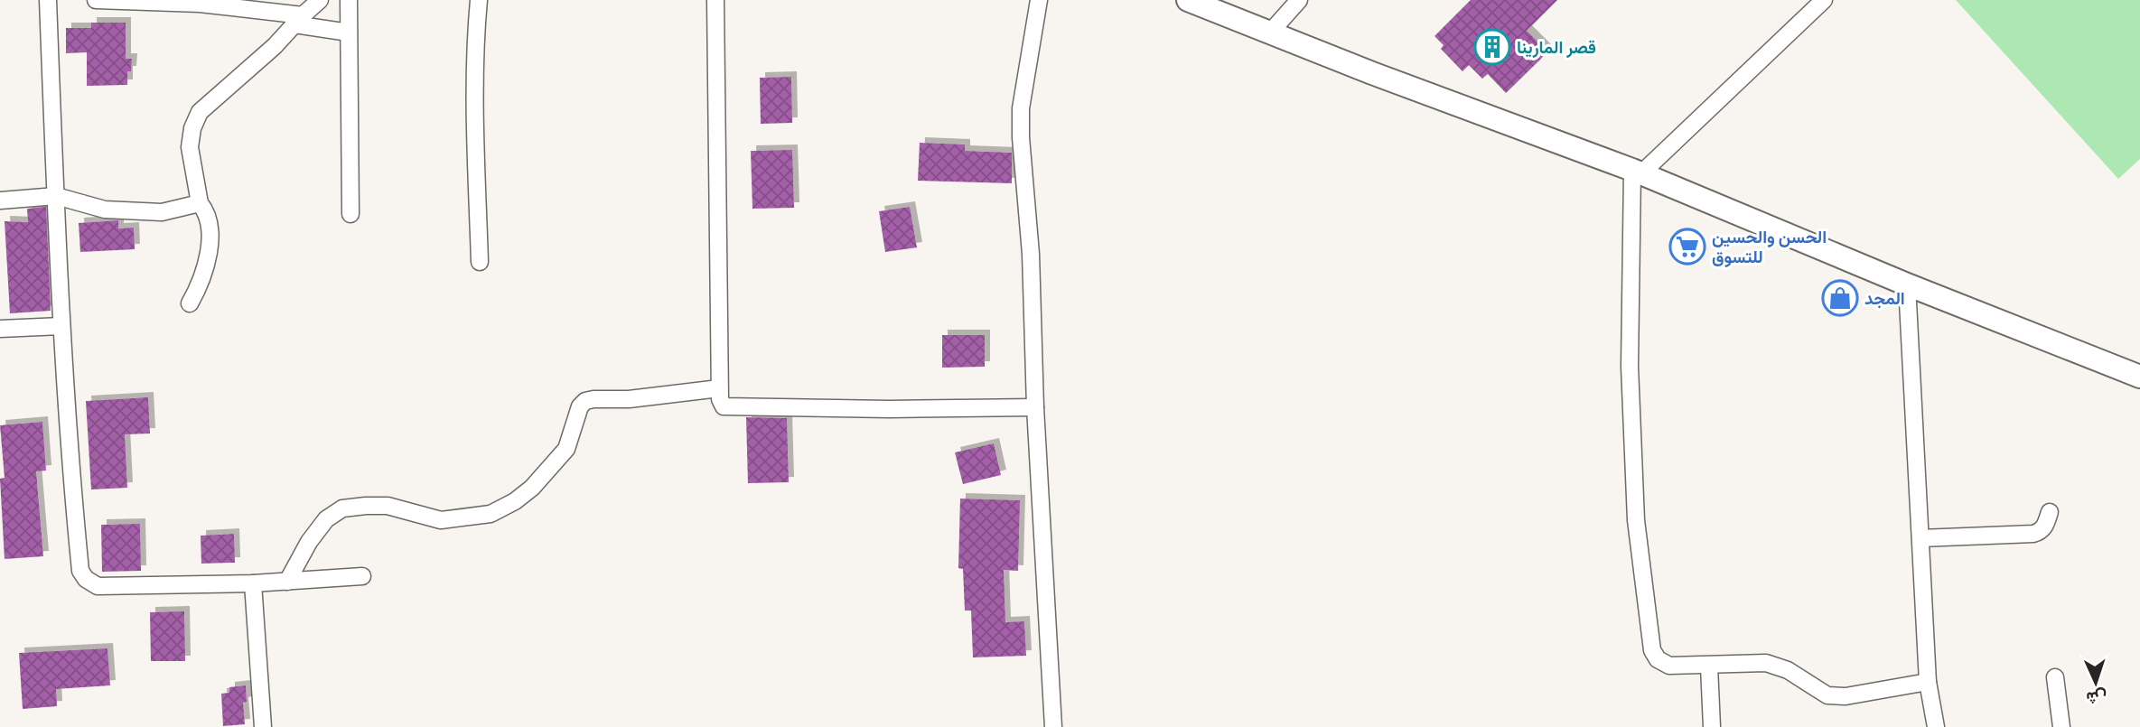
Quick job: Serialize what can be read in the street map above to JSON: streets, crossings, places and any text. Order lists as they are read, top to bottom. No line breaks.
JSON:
{"places":{"building":["قصر المارينا"],"supermarket":["الحسن والحسين للتسوق"],"shop":["المجد"]},"north":"bottom"}
